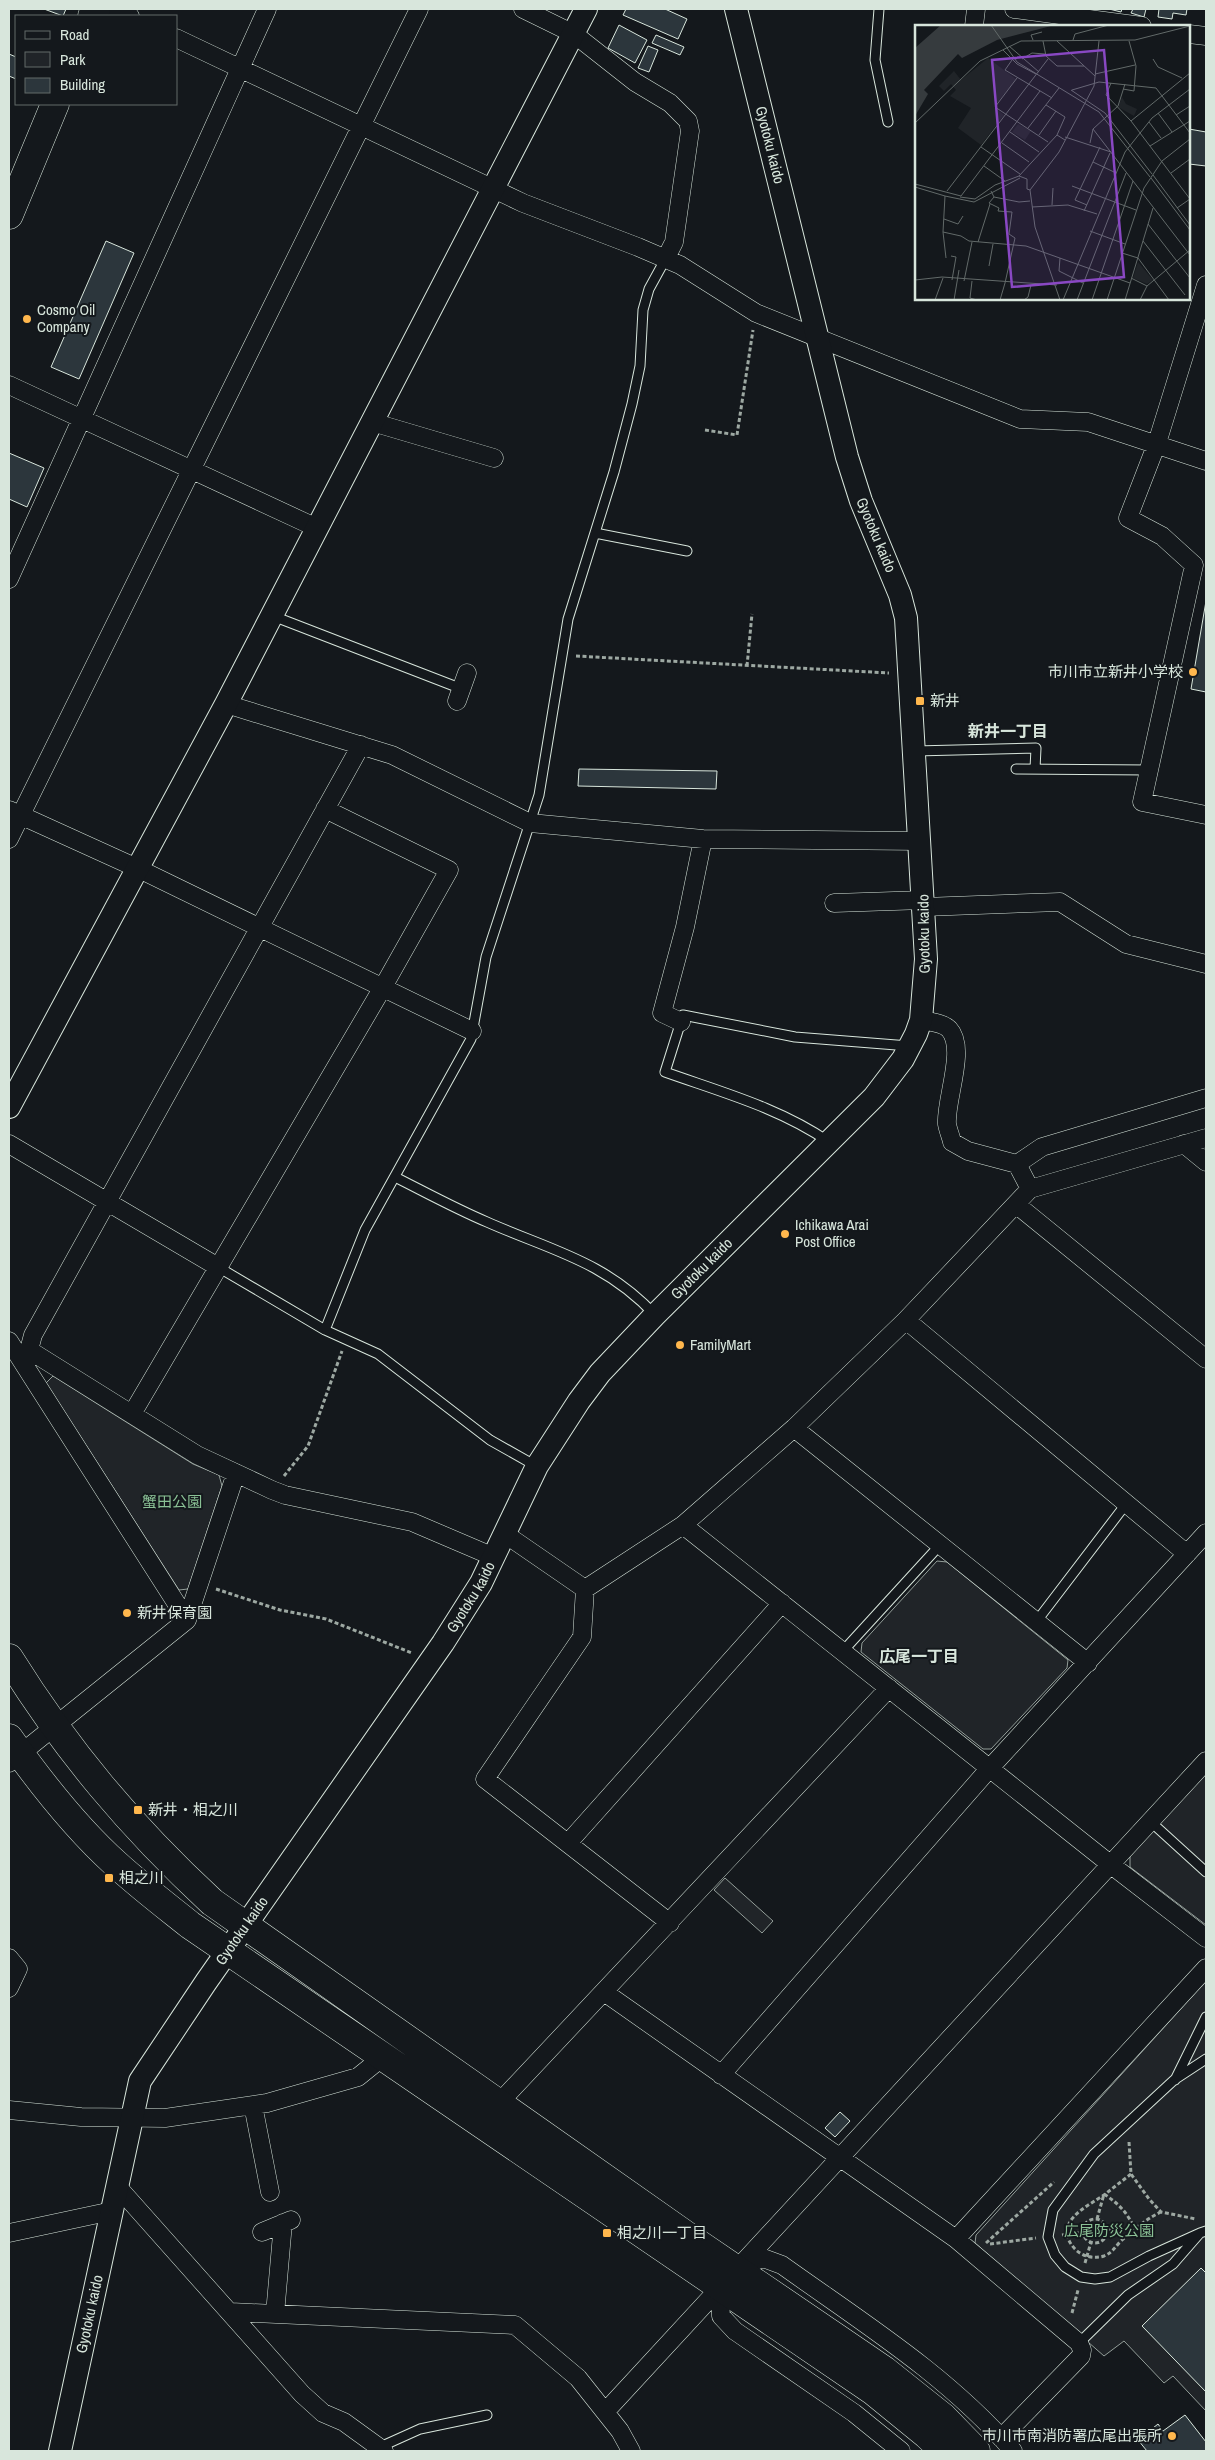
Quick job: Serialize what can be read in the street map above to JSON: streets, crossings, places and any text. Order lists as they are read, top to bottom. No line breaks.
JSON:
{"streets":{"street":["Gyotoku kaido"]},"districts":["新井一丁目","広尾一丁目"],"parks":["蟹田公園","広尾防災公園"],"places":{"other":["Cosmo Oil Company","市川市立新井小学校","Ichikawa Arai Post Office","FamilyMart","新井保育園","市川市南消防署広尾出張所"],"transit":["新井","新井・相之川","相之川","相之川一丁目"]},"legend":["Road","Park","Building"]}
